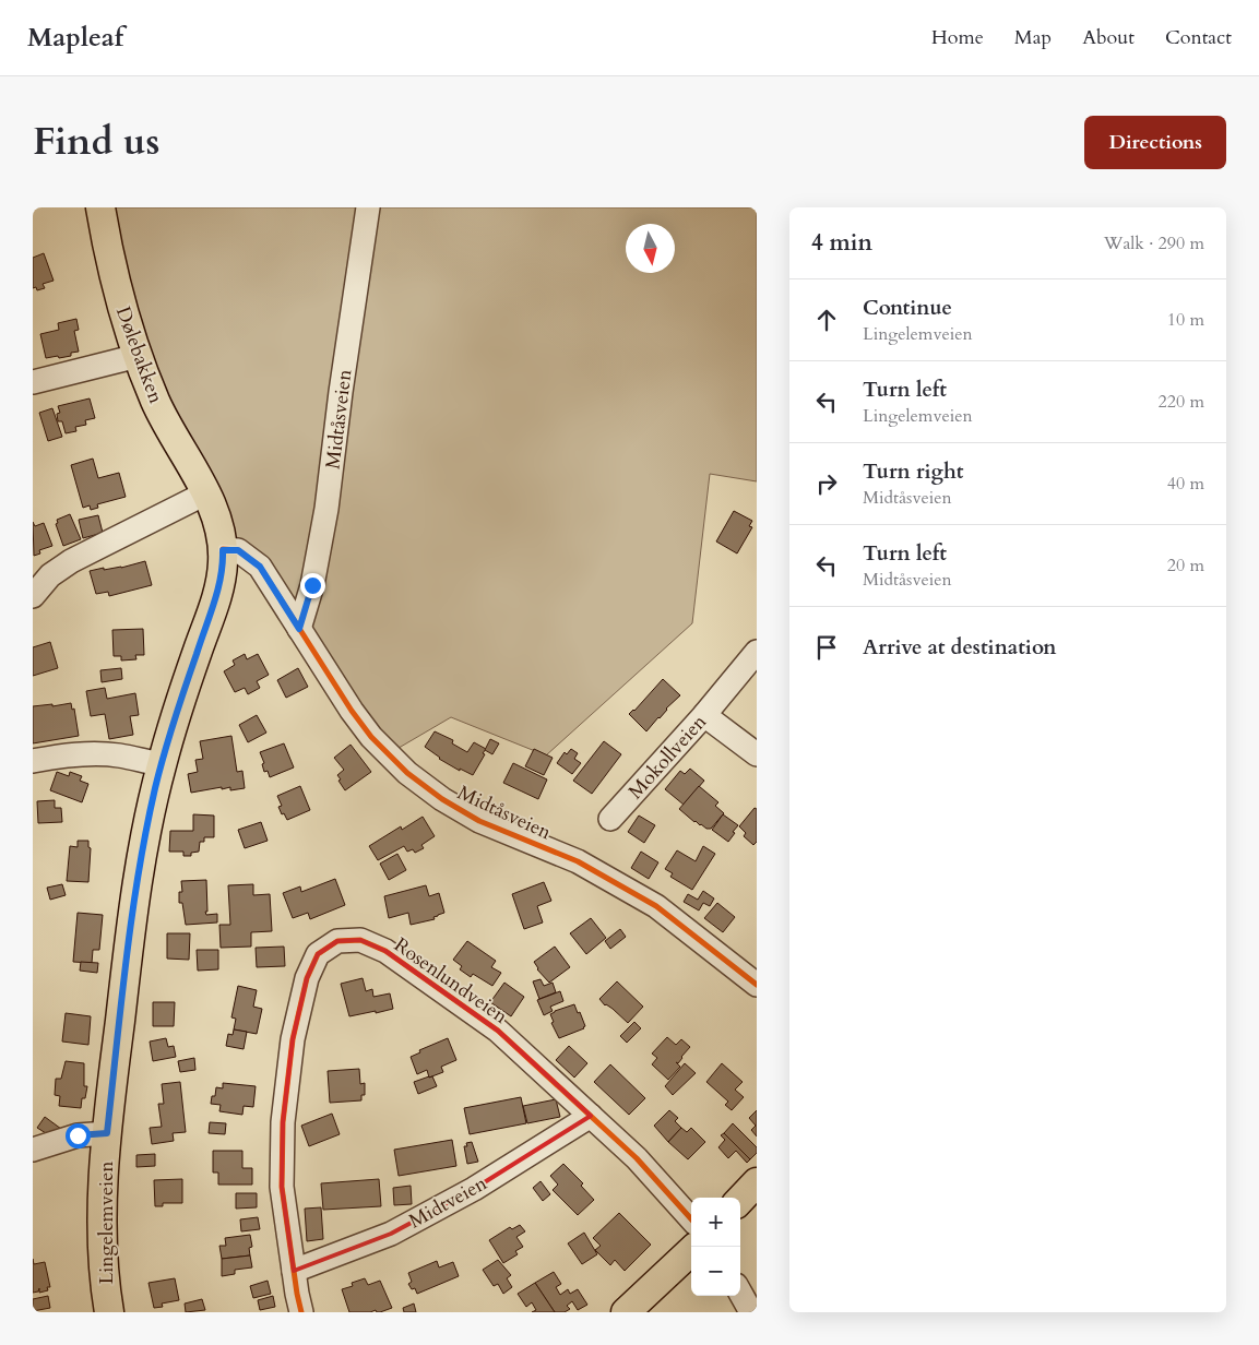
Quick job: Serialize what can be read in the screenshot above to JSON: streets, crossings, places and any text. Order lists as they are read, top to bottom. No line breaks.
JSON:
{"streets":{"main road":["Dølebakken","Lingelemveien"],"street":["Midtåsveien","Mokollveien","Rosenlundveien","Midtveien"]},"crossings":[["Dølebakken","Midtåsveien"],["Dølebakken","Lingelemveien"],["Midtåsveien","Lingelemveien"],["Rosenlundveien","Midtveien"]],"north":"bottom","page":{"header":"Mapleaf","nav":["Home","Map","About","Contact"],"title":"Find us","buttons":"Directions","heading":["4 min","Walk · 290 m"],"list":[["Continue","Lingelemveien","10 m"],["Turn left","Lingelemveien","220 m"],["Turn right","Midtåsveien","40 m"],["Turn left","Midtåsveien","20 m"],"Arrive at destination"],"map_buttons":["+","−"]}}
